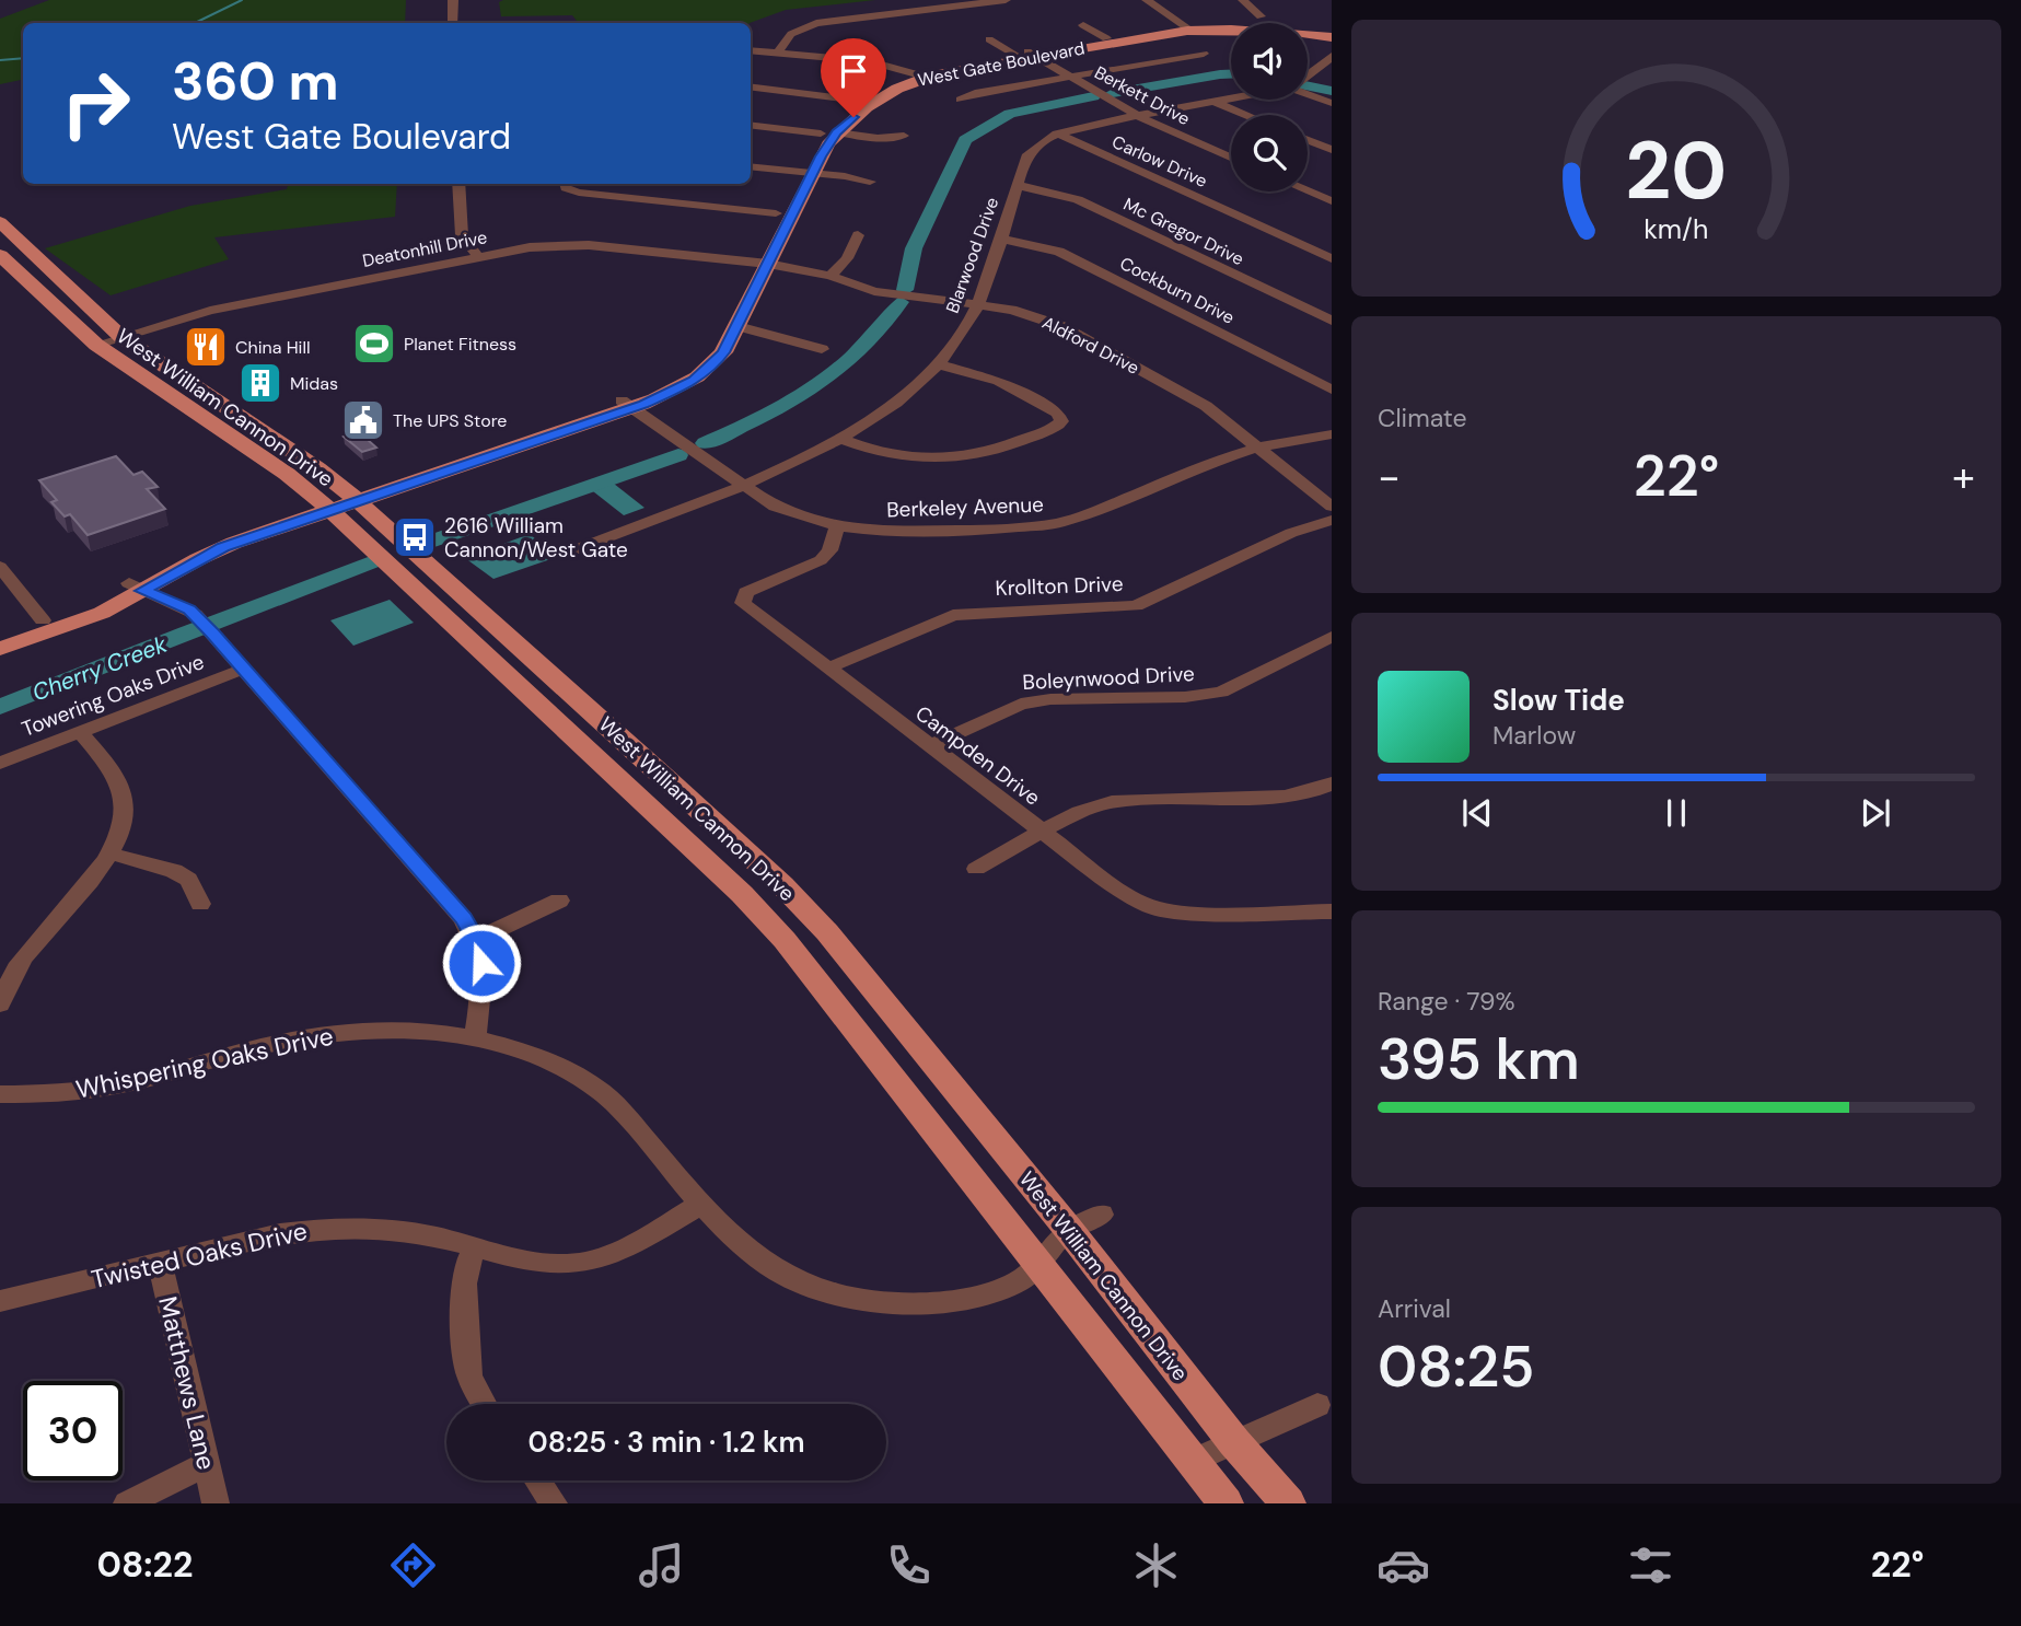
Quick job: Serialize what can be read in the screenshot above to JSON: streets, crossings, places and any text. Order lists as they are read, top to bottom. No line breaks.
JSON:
{"streets":{"main road":["West Gate Boulevard","West William Cannon Drive"],"street":["Berkett Drive","Carlow Drive","Mc Gregor Drive","Deatonhill Drive","Blarwood Drive","Cockburn Drive","Aldford Drive","Berkeley Avenue","Krollton Drive","Boleynwood Drive","Towering Oaks Drive","Campden Drive","Whispering Oaks Drive","Twisted Oaks Drive","Matthews Lane"]},"crossings":[["West Gate Boulevard","Berkett Drive"],["West Gate Boulevard","Deatonhill Drive"],["West Gate Boulevard","Aldford Drive"],["West Gate Boulevard","West William Cannon Drive"],["West Gate Boulevard","Berkeley Avenue"],["Berkett Drive","Blarwood Drive"],["Carlow Drive","Blarwood Drive"],["Mc Gregor Drive","Blarwood Drive"],["Deatonhill Drive","Aldford Drive"],["Deatonhill Drive","West William Cannon Drive"],["Blarwood Drive","Cockburn Drive"],["Blarwood Drive","Aldford Drive"],["Blarwood Drive","Berkeley Avenue"],["Aldford Drive","Berkeley Avenue"],["West William Cannon Drive","Whispering Oaks Drive"],["Berkeley Avenue","Campden Drive"],["Krollton Drive","Campden Drive"],["Boleynwood Drive","Campden Drive"],["Whispering Oaks Drive","Twisted Oaks Drive"],["Twisted Oaks Drive","Matthews Lane"]],"water":["Cherry Creek"],"places":{"sports":["Planet Fitness"],"restaurant":["China Hill"],"building":["Midas"],"public building":["The UPS Store"],"bus stop":["2616 William Cannon/West Gate"]},"page":{"turn":["360 m","West Gate Boulevard"],"tile":["Climate",["Range · 79%","395 km"],["Arrival","08:25"]],"heat":["−","22°","+"],"song":["Slow Tide","Marlow"],"limit":"30","trip":"08:25 · 3 min · 1.2 km","tabs":["08:22","22°"],"gauge":["20","km/h"]}}
